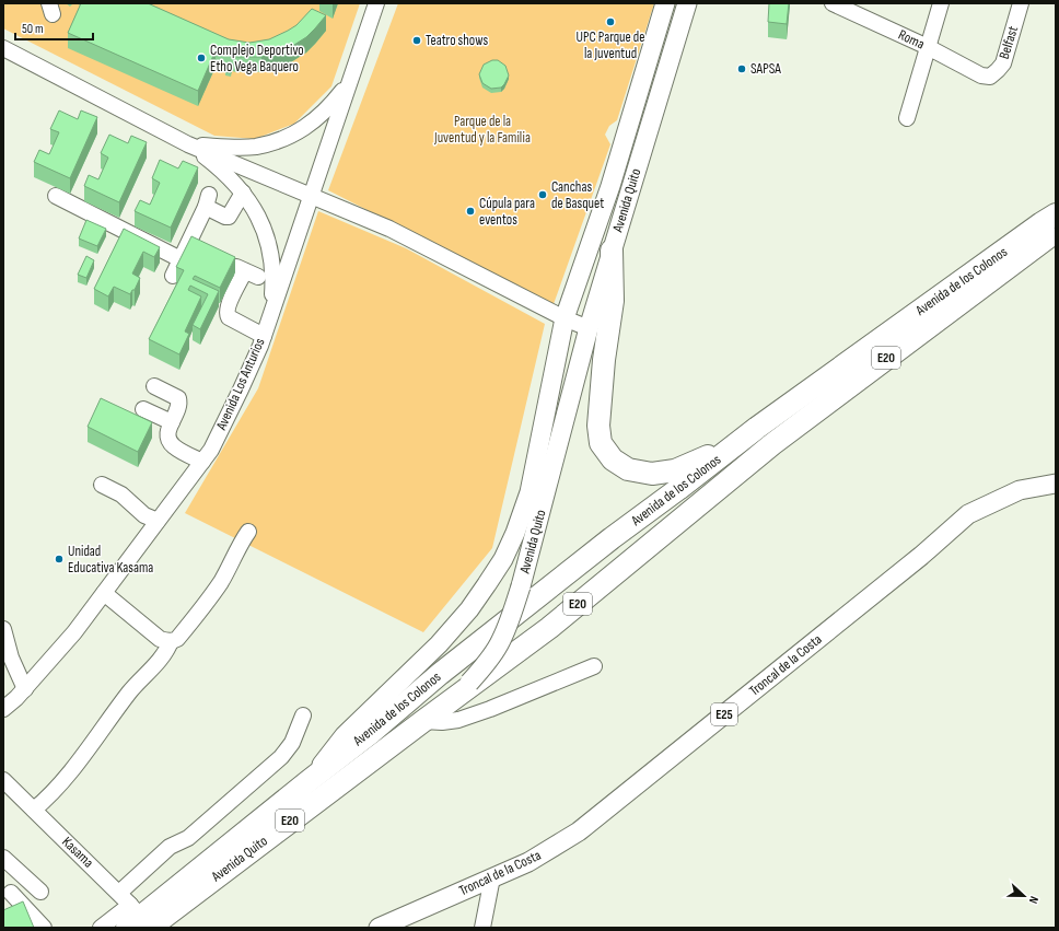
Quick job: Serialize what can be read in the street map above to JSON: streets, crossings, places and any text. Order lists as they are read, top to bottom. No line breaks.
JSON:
{"streets":{"highway":["Avenida Quito","Avenida de los Colonos","E20"],"main road":["Troncal de la Costa","E25"],"street":["Roma","Belfast","Avenida Los Anturios","Kasama"]},"crossings":[["Roma","Belfast"],["Avenida Quito","Avenida de los Colonos"],["Avenida Quito","Kasama"]],"parks":["Parque de la Juventud y la Familia"],"places":["UPC Parque de la Juventud","Teatro shows","Complejo Deportivo Etho Vega Baquero","SAPSA","Canchas de Basquet","Cúpula para eventos","Unidad Educativa Kasama"],"scale_bar":"50 m","north":"right"}
